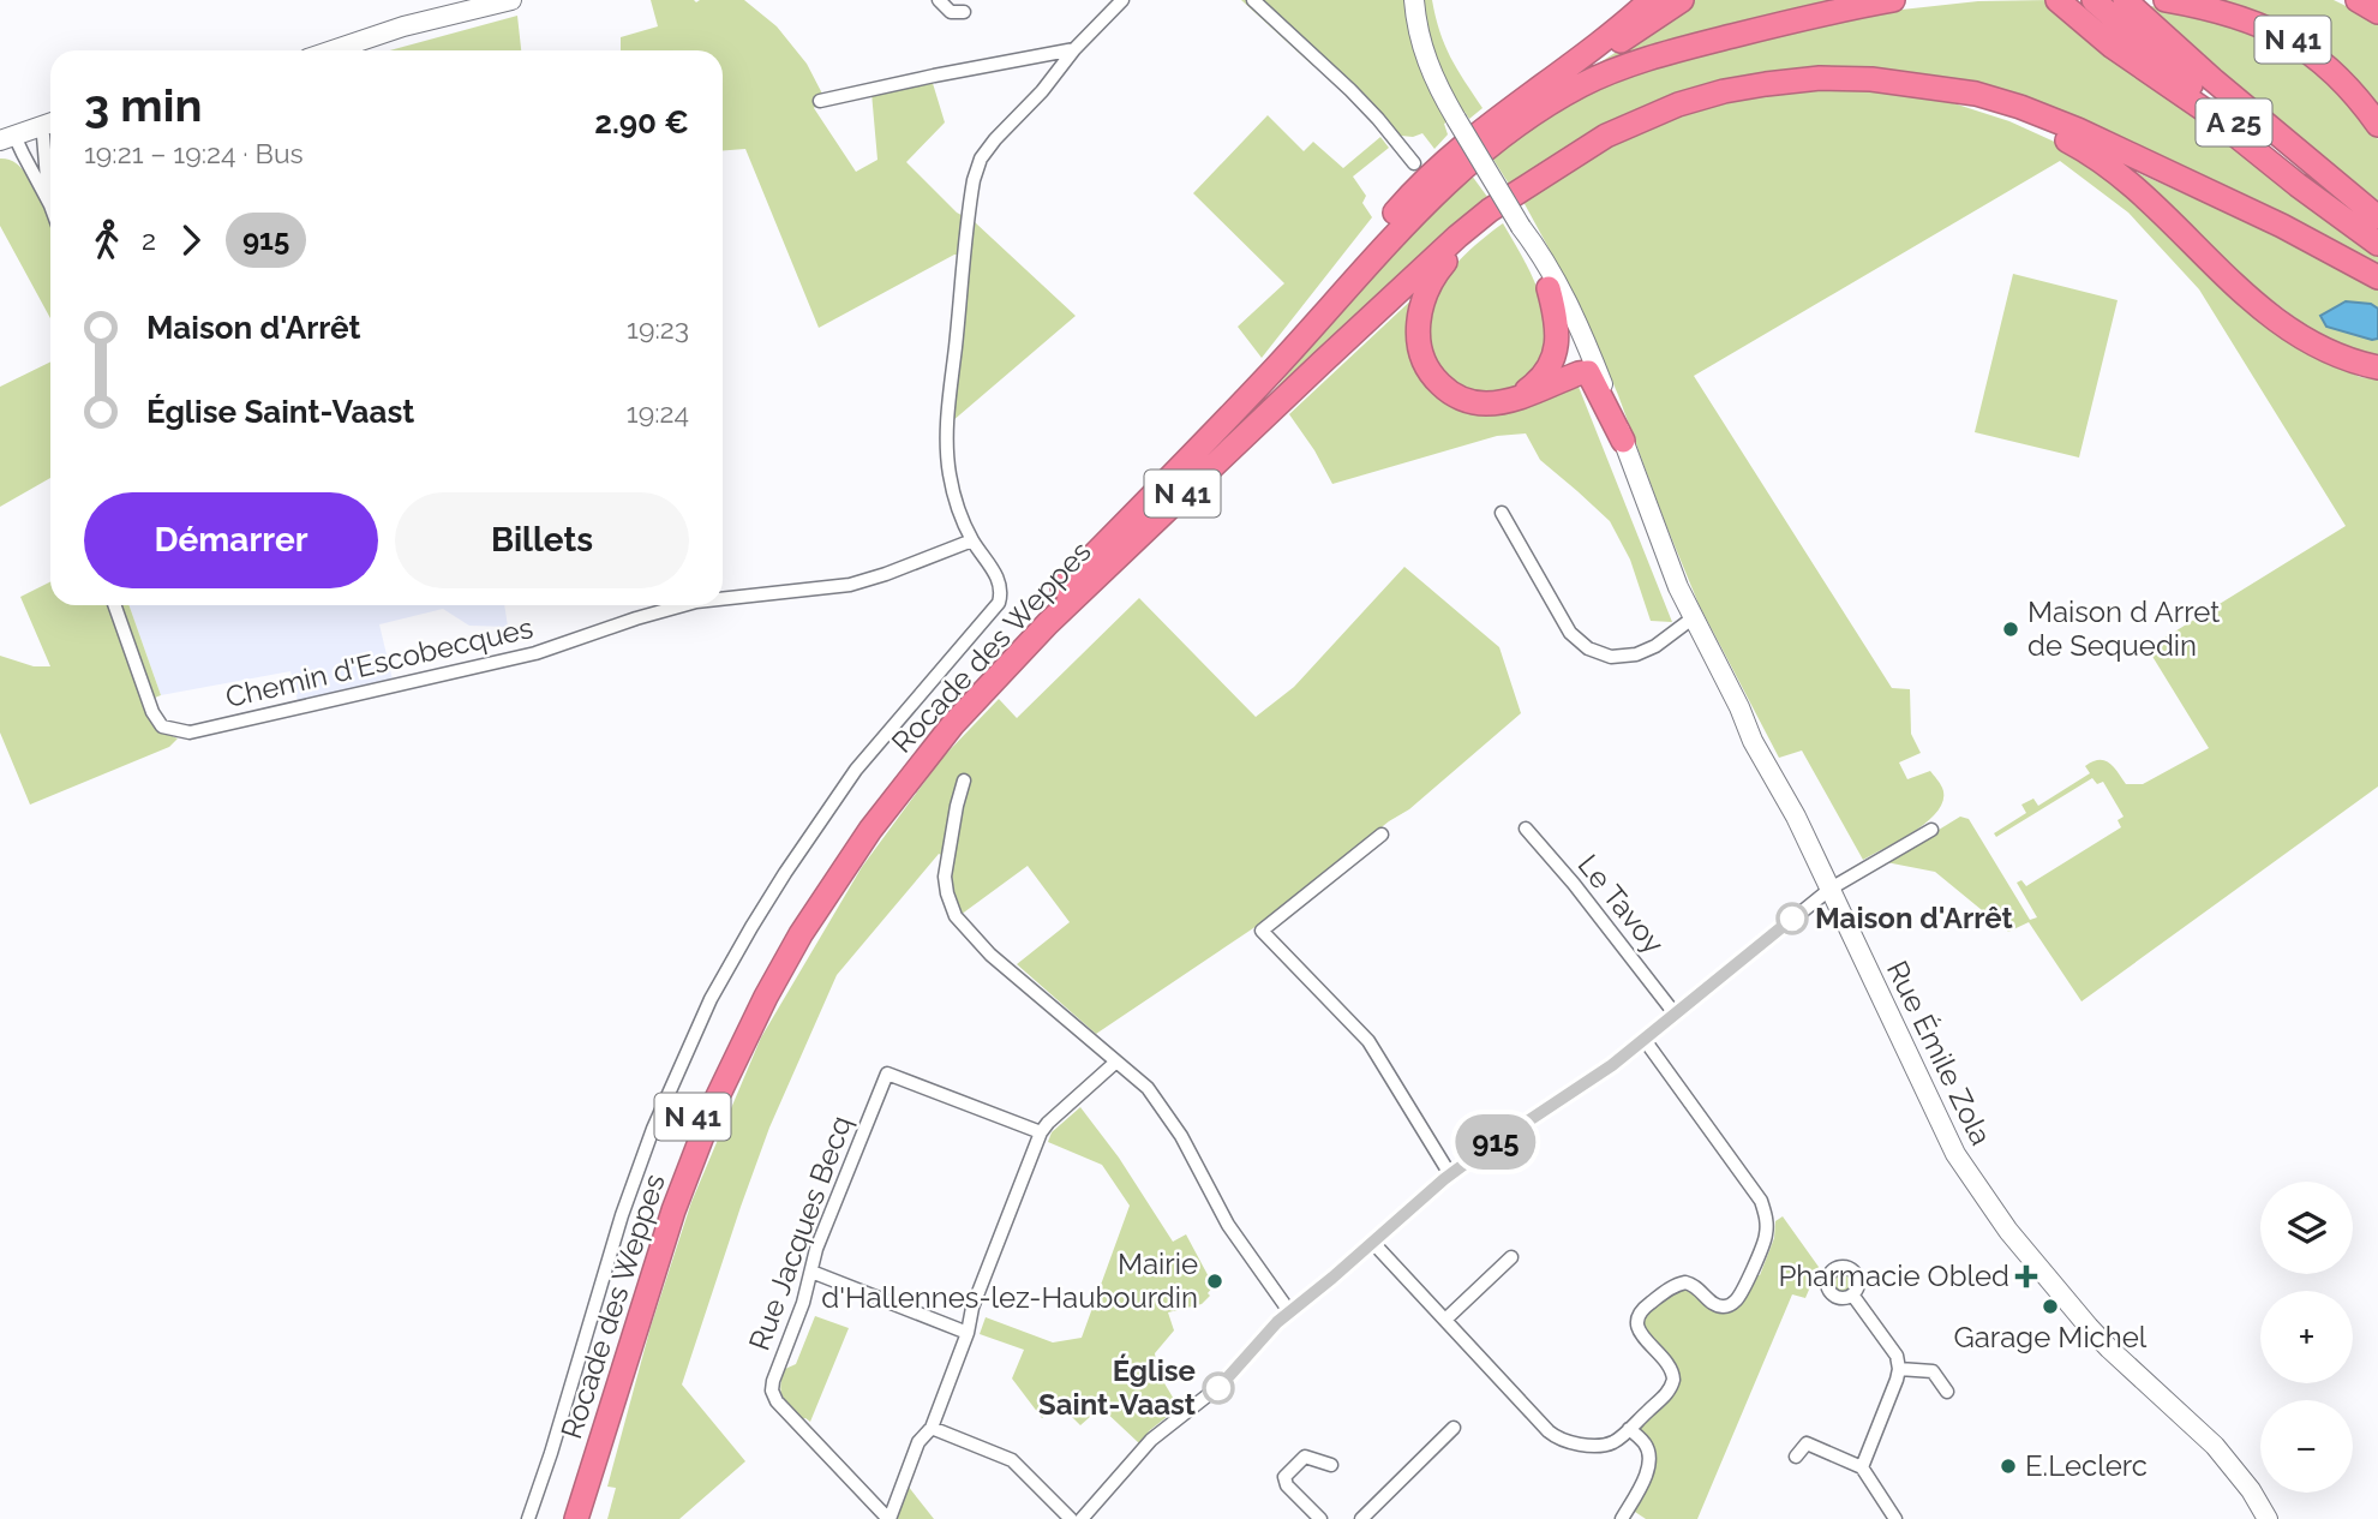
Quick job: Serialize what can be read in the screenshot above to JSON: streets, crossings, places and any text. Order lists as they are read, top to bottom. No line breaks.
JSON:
{"streets":{"highway":["N 41","A 25","Rocade des Weppes"],"main road":["Rue Émile Zola"],"street":["Chemin d'Escobecques","Le Tavoy","Rue Jacques Becq"]},"crossings":[["N 41","Rocade des Weppes"]],"places":{"other":["Maison d Arret de Sequedin","Maison d'Arrêt","Mairie d'Hallennes-lez-Haubourdin","Garage Michel","Église Saint-Vaast","E.Leclerc"],"health":["Pharmacie Obled"]},"lines":["bus line 915"],"page":{"on_map":"915","heading":["3 min","19:21 – 19:24 · Bus","2.90 €"],"legs":["2","915"],"list":[{"name":"Maison d'Arrêt","value":"19:23"},{"name":"Église Saint-Vaast","value":"19:24"}],"buttons":["Démarrer","Billets"],"map_buttons":["+","−"]}}
